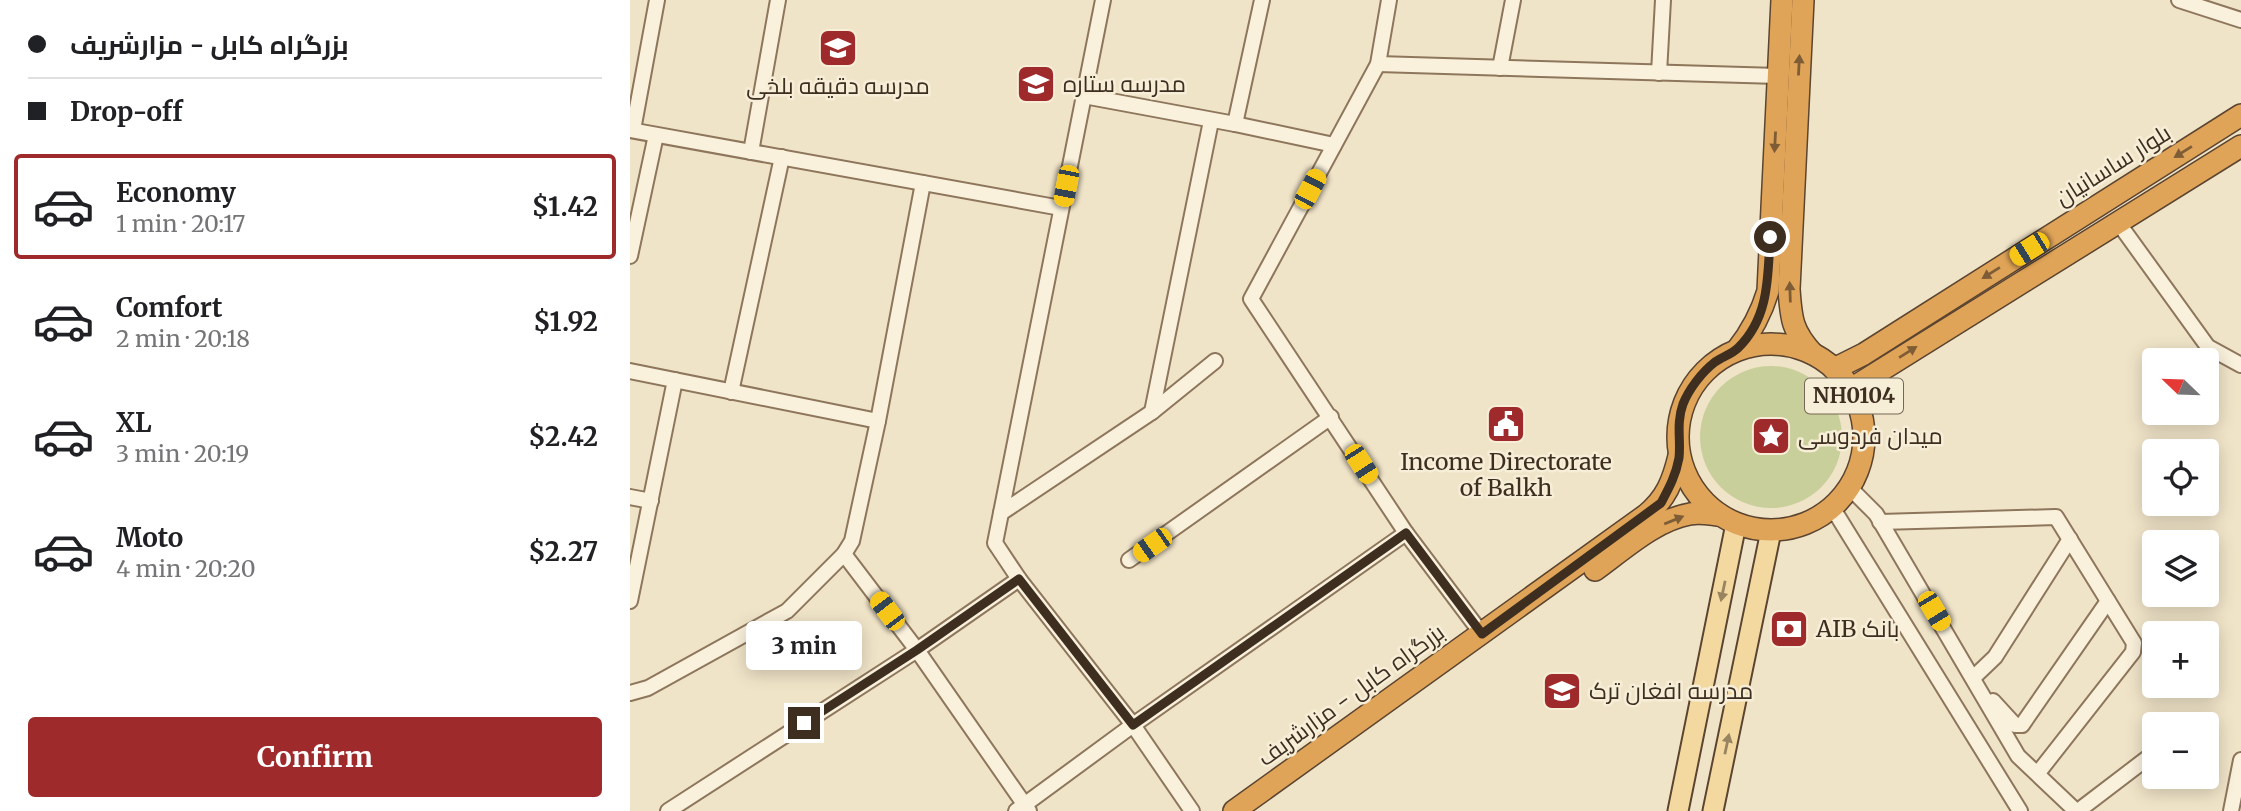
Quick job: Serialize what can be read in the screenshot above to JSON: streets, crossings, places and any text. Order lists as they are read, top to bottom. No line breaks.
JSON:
{"streets":{"highway":["بلوار ساسانیان","NH0104","بزرگراه کابل - مزارشریف"]},"crossings":[["بلوار ساسانیان","NH0104"],["بلوار ساسانیان","بزرگراه کابل - مزارشریف"],["NH0104","بزرگراه کابل - مزارشریف"]],"places":{"school or university":["مدرسه دقيقه بلخى","مدرسه ستاره","مدرسه افغان ترک"],"public building":["Income Directorate of Balkh"],"place":["میدان فردوسی"],"bank":["AIB بانک"]},"north":"top left","page":{"banner":["بزرگراه کابل - مزارشریف","Drop-off"],"list":[{"name":"Economy","note":"1 min · 20:17","value":"$1.42"},{"name":"Comfort","note":"2 min · 20:18","value":"$1.92"},{"name":"XL","note":"3 min · 20:19","value":"$2.42"},{"name":"Moto","note":"4 min · 20:20","value":"$2.27"}],"map_buttons":["+","−"],"bubble":"3 min","buttons":"Confirm"}}
